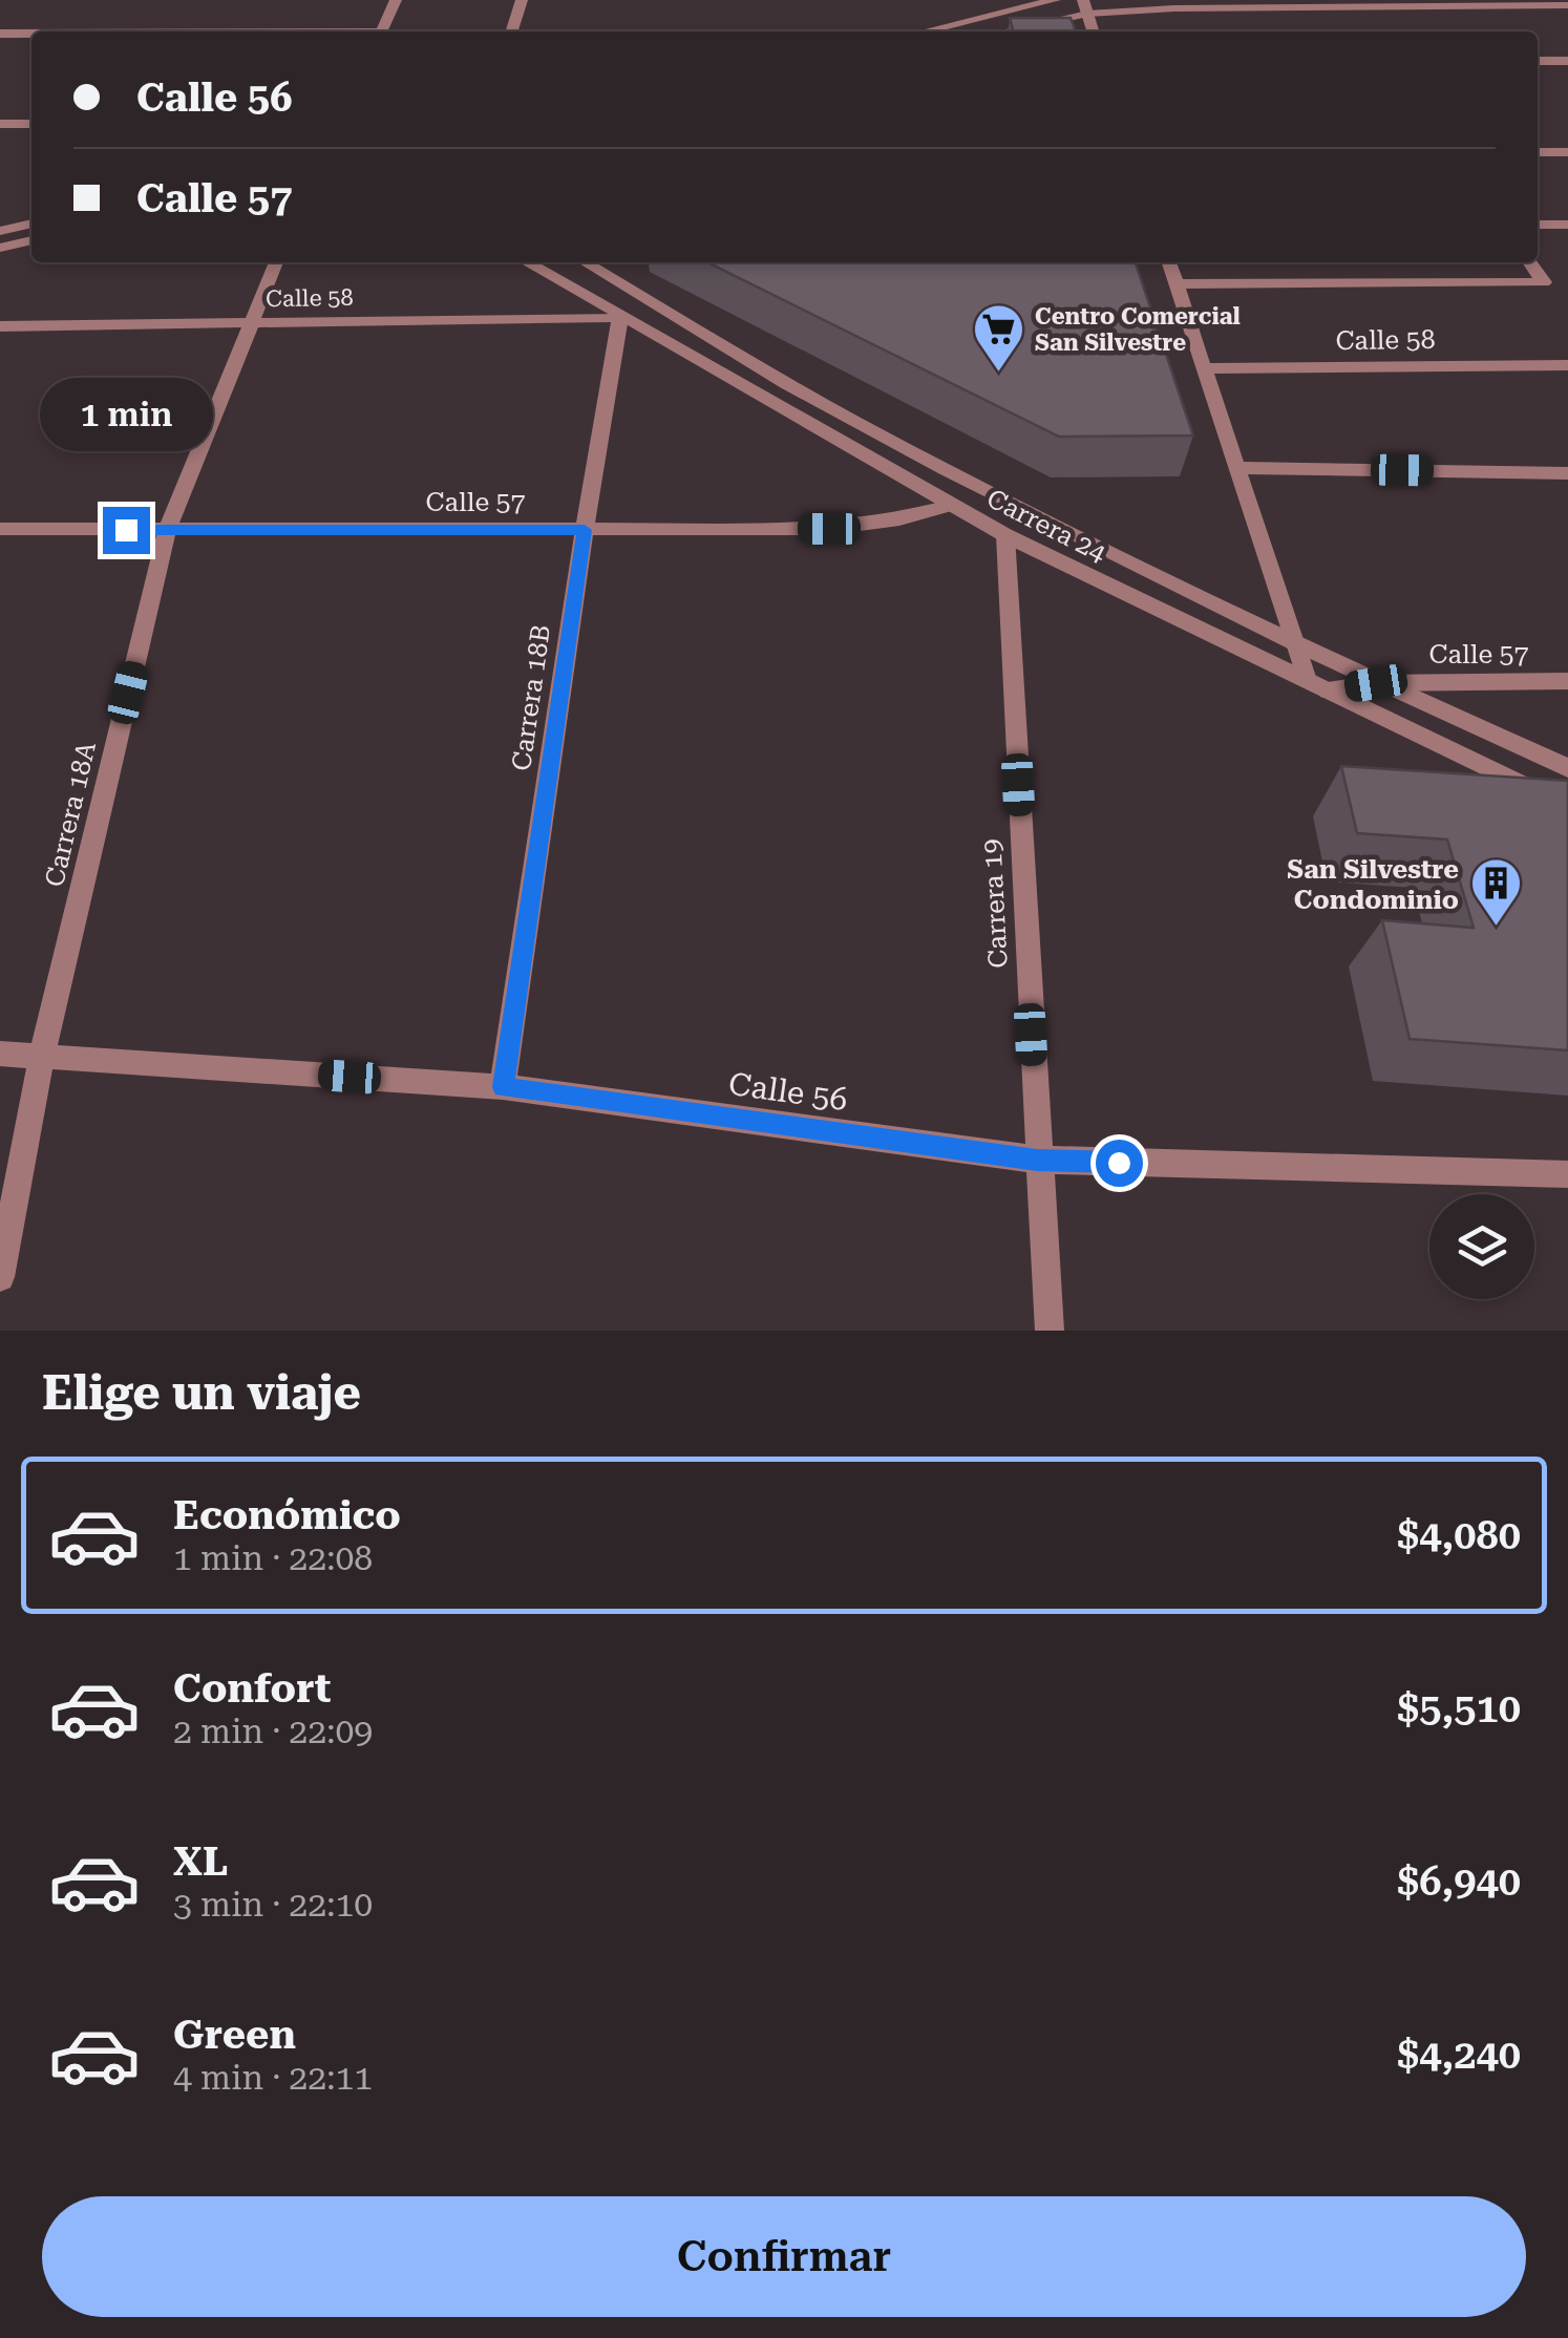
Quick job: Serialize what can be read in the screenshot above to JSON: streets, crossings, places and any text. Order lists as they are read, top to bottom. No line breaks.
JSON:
{"streets":{"street":["Calle 58","Calle 57","Carrera 24","Carrera 18B","Carrera 18A","Carrera 19","Calle 56"]},"crossings":[["Calle 58","Carrera 24"],["Calle 58","Carrera 18B"],["Calle 58","Carrera 18A"],["Calle 57","Carrera 24"],["Calle 57","Carrera 18B"],["Calle 57","Carrera 18A"],["Carrera 24","Carrera 18B"],["Carrera 24","Carrera 19"],["Carrera 18B","Calle 56"],["Carrera 18A","Calle 56"],["Carrera 19","Calle 56"]],"places":{"supermarket":["Centro Comercial San Silvestre"],"building":["San Silvestre Condominio"]},"page":{"banner":["Calle 56","Calle 57"],"bubble":"1 min","heading":"Elige un viaje","list":[{"name":"Económico","note":"1 min · 22:08","value":"$4,080"},{"name":"Confort","note":"2 min · 22:09","value":"$5,510"},{"name":"XL","note":"3 min · 22:10","value":"$6,940"},{"name":"Green","note":"4 min · 22:11","value":"$4,240"}],"buttons":"Confirmar"}}
